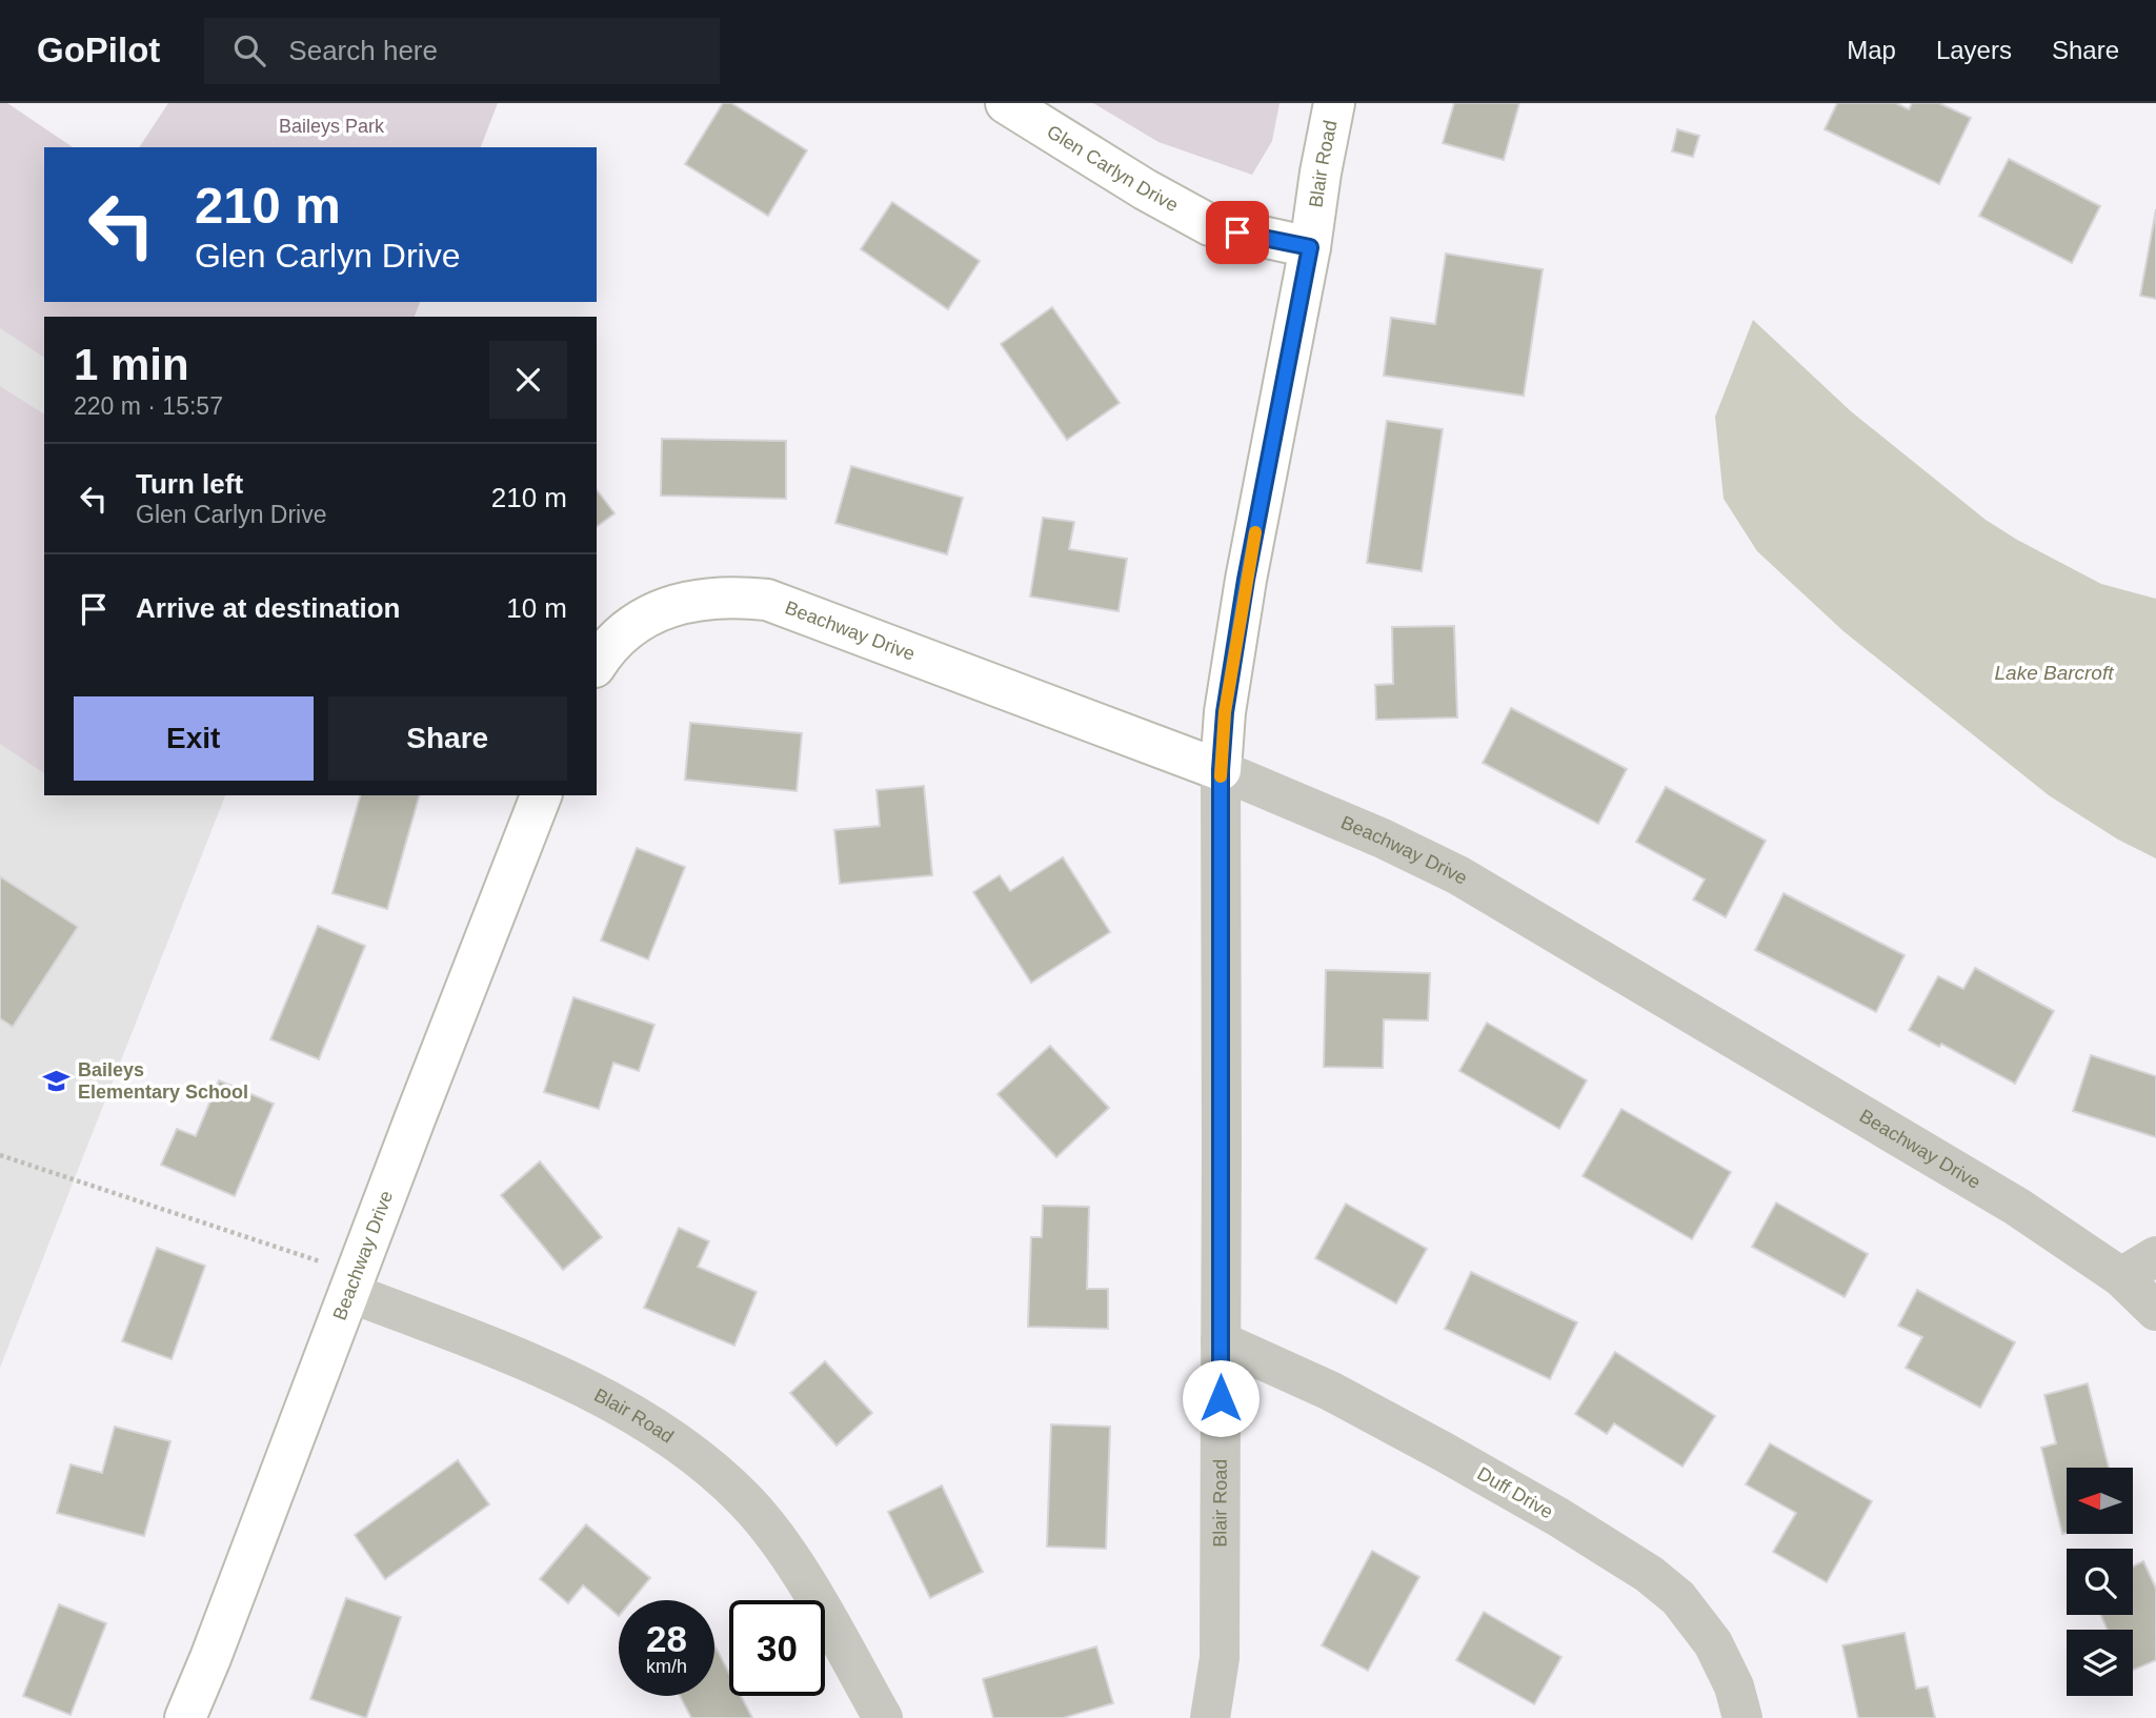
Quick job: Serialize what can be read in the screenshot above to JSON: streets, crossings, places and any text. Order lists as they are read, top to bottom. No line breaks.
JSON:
{"streets":{"street":["Blair Road","Glen Carlyn Drive","Beachway Drive","Duff Drive"]},"crossings":[["Blair Road","Glen Carlyn Drive"],["Blair Road","Beachway Drive"],["Blair Road","Duff Drive"]],"water":["Lake Barcroft"],"parks":["Baileys Park"],"places":{"school or university":["Baileys Elementary School"]},"north":"left","page":{"header":"GoPilot","search":"Search here","nav":["Map","Layers","Share"],"turn":["210 m","Glen Carlyn Drive"],"heading":["1 min","220 m · 15:57"],"list":[{"name":"Turn left","note":"Glen Carlyn Drive","value":"210 m"},{"name":"Arrive at destination","value":"10 m"}],"buttons":["Exit","Share"],"speed":"28 km/h","limit":"30"}}
